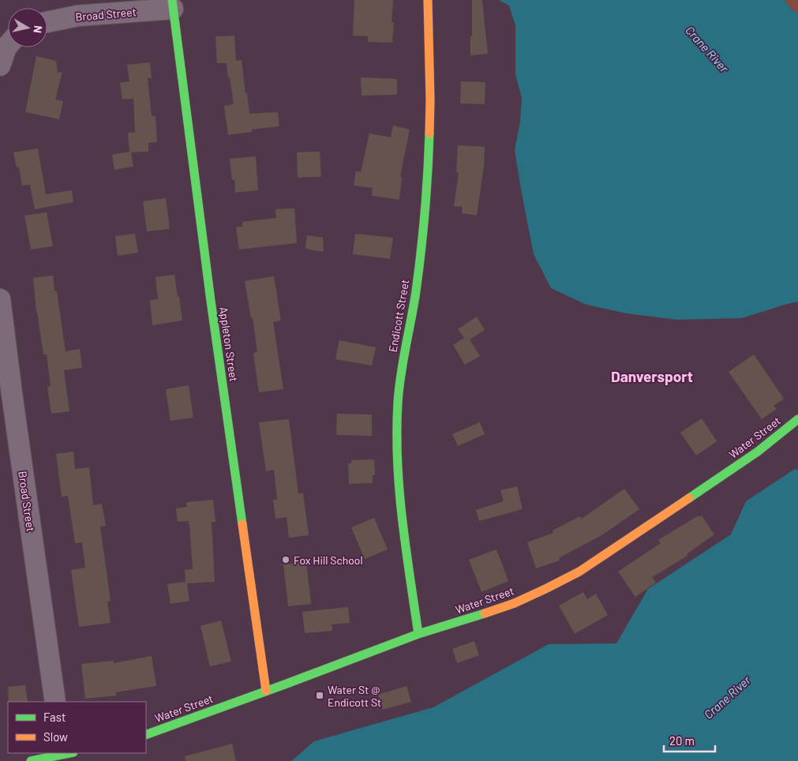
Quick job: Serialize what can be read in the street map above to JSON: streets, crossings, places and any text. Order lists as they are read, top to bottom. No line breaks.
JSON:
{"streets":{"main road":["Endicott Street","Appleton Street","Water Street"],"street":["Broad Street"]},"crossings":[["Broad Street","Appleton Street"],["Endicott Street","Water Street"],["Appleton Street","Water Street"]],"districts":["Danversport"],"water":["Crane River"],"places":{"other":["Fox Hill School"],"transit":["Water St @ Endicott St"]},"legend":["Fast","Slow"],"scale_bar":"20 m","north":"right"}
